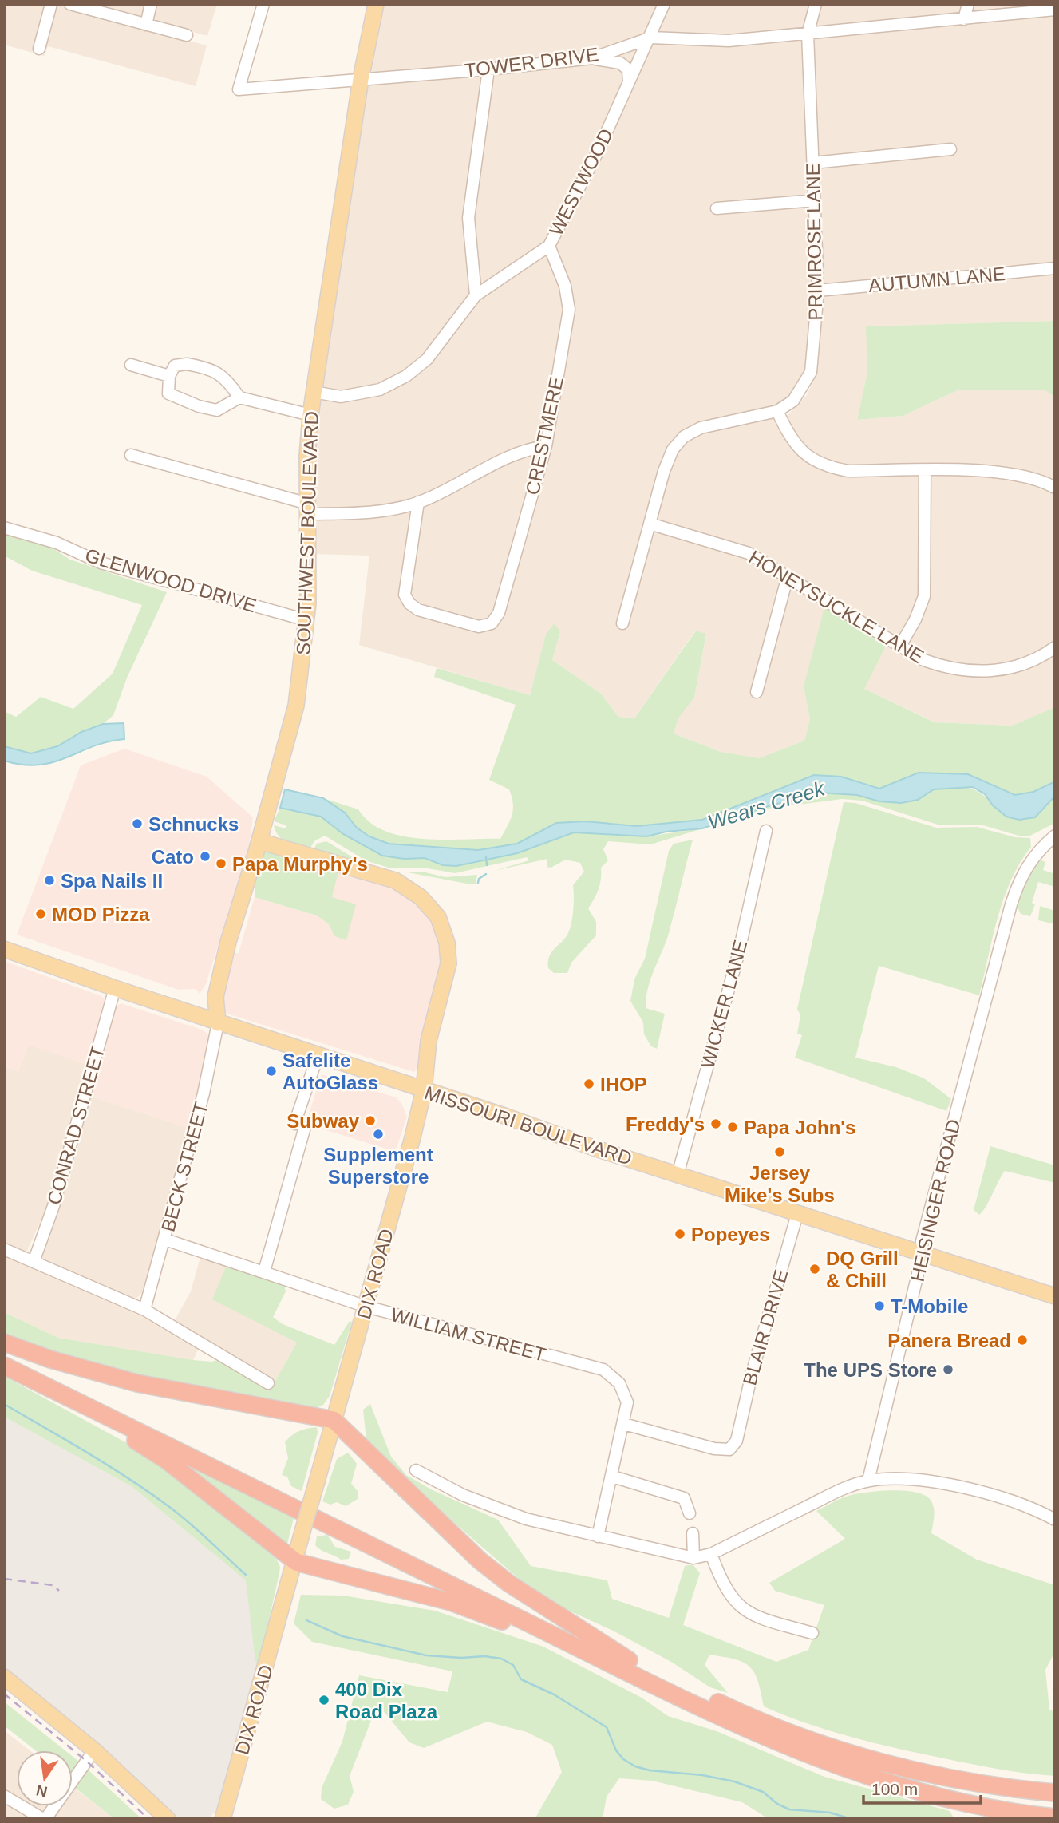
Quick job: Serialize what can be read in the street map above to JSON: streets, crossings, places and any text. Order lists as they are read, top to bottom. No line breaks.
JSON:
{"streets":{"main road":["SOUTHWEST BOULEVARD","MISSOURI BOULEVARD","DIX ROAD"],"street":["TOWER DRIVE","WESTWOOD","PRIMROSE LANE","AUTUMN LANE","CRESTMERE","GLENWOOD DRIVE","HONEYSUCKLE LANE","WICKER LANE","CONRAD STREET","BECK STREET","HEISINGER ROAD","BLAIR DRIVE","WILLIAM STREET"]},"crossings":[["TOWER DRIVE","WESTWOOD"],["TOWER DRIVE","PRIMROSE LANE"],["TOWER DRIVE","SOUTHWEST BOULEVARD"],["WESTWOOD","CRESTMERE"],["WESTWOOD","SOUTHWEST BOULEVARD"],["PRIMROSE LANE","AUTUMN LANE"],["PRIMROSE LANE","HONEYSUCKLE LANE"],["SOUTHWEST BOULEVARD","GLENWOOD DRIVE"],["SOUTHWEST BOULEVARD","MISSOURI BOULEVARD"],["SOUTHWEST BOULEVARD","BECK STREET"],["SOUTHWEST BOULEVARD","DIX ROAD"],["WICKER LANE","MISSOURI BOULEVARD"],["CONRAD STREET","MISSOURI BOULEVARD"],["MISSOURI BOULEVARD","BECK STREET"],["MISSOURI BOULEVARD","HEISINGER ROAD"],["MISSOURI BOULEVARD","DIX ROAD"],["MISSOURI BOULEVARD","BLAIR DRIVE"],["BECK STREET","WILLIAM STREET"],["DIX ROAD","WILLIAM STREET"],["BLAIR DRIVE","WILLIAM STREET"]],"water":["Wears Creek"],"places":["Schnucks","Cato","Papa Murphy's","Spa Nails II","MOD Pizza","Safelite AutoGlass","IHOP","Subway","Freddy's","Papa John's","Supplement Superstore","Jersey Mike's Subs","Popeyes","DQ Grill & Chill","T-Mobile","Panera Bread","The UPS Store","400 Dix Road Plaza"],"scale_bar":"100 m","north":"bottom"}
